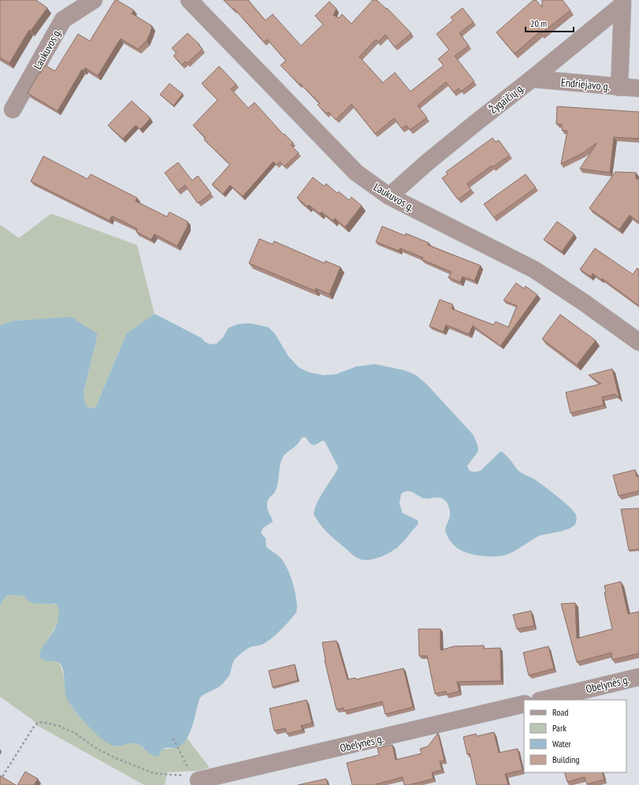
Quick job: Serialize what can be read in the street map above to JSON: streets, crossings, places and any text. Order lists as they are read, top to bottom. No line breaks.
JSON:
{"streets":{"street":["Laukuvos g.","Endriejavo g.","Žygaičių g.","Obelynės g."]},"crossings":[["Laukuvos g.","Žygaičių g."],["Endriejavo g.","Žygaičių g."]],"legend":["Road","Park","Water","Building"],"scale_bar":"20 m"}
